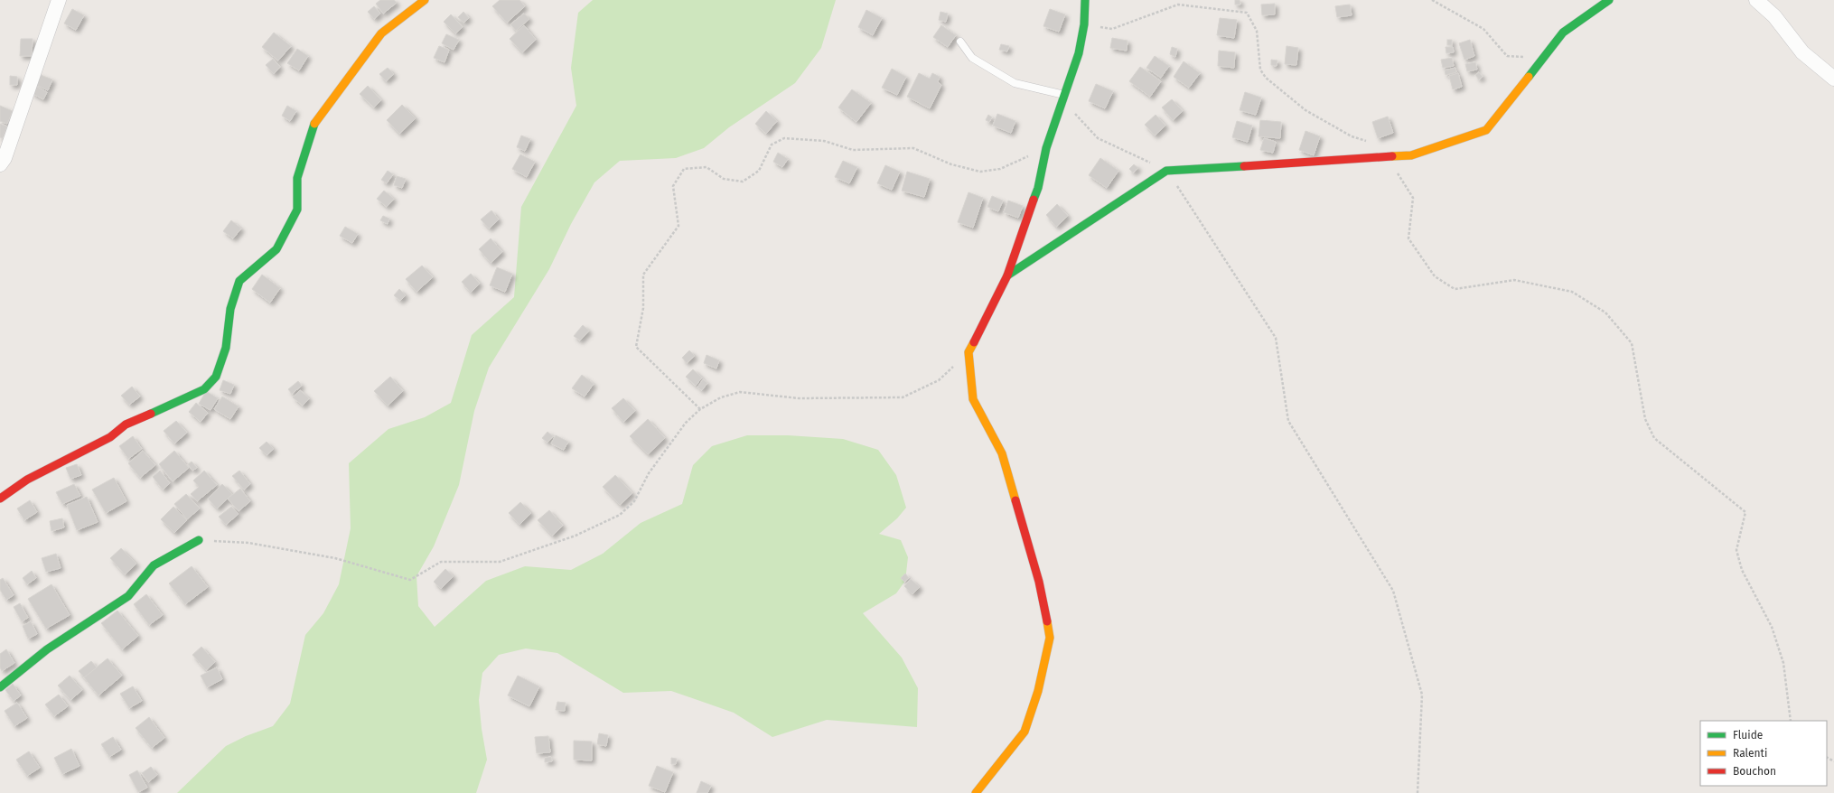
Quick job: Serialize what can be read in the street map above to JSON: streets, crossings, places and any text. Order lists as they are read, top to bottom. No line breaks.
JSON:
{"legend":["Fluide","Ralenti","Bouchon"]}
